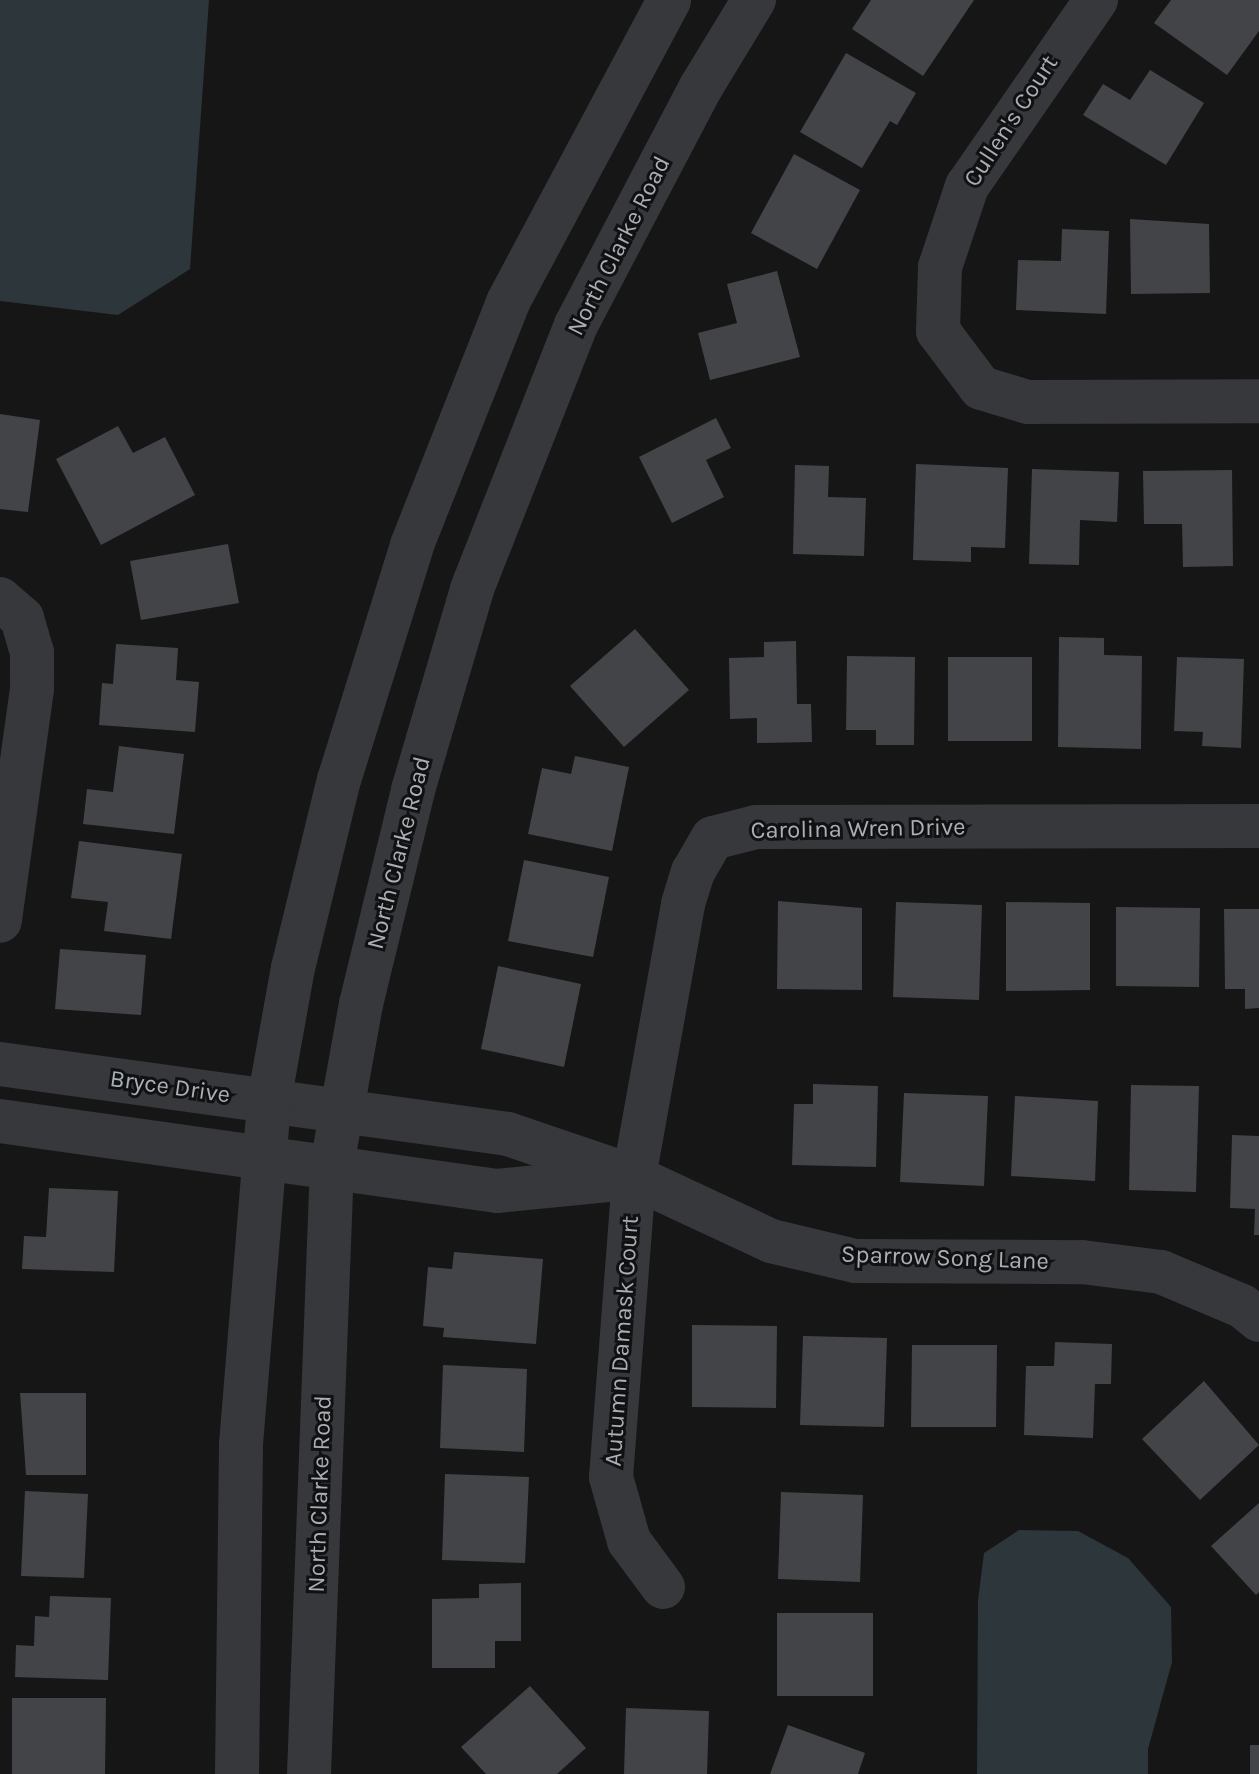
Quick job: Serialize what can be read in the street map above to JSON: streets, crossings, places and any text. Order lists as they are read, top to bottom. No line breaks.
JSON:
{"streets":{"street":["Cullen's Court","North Clarke Road","Carolina Wren Drive","Bryce Drive","Sparrow Song Lane","Autumn Damask Court"]},"crossings":[["North Clarke Road","Bryce Drive"],["North Clarke Road","Sparrow Song Lane"],["Carolina Wren Drive","Sparrow Song Lane"],["Carolina Wren Drive","Autumn Damask Court"],["Bryce Drive","Sparrow Song Lane"],["Sparrow Song Lane","Autumn Damask Court"]]}
